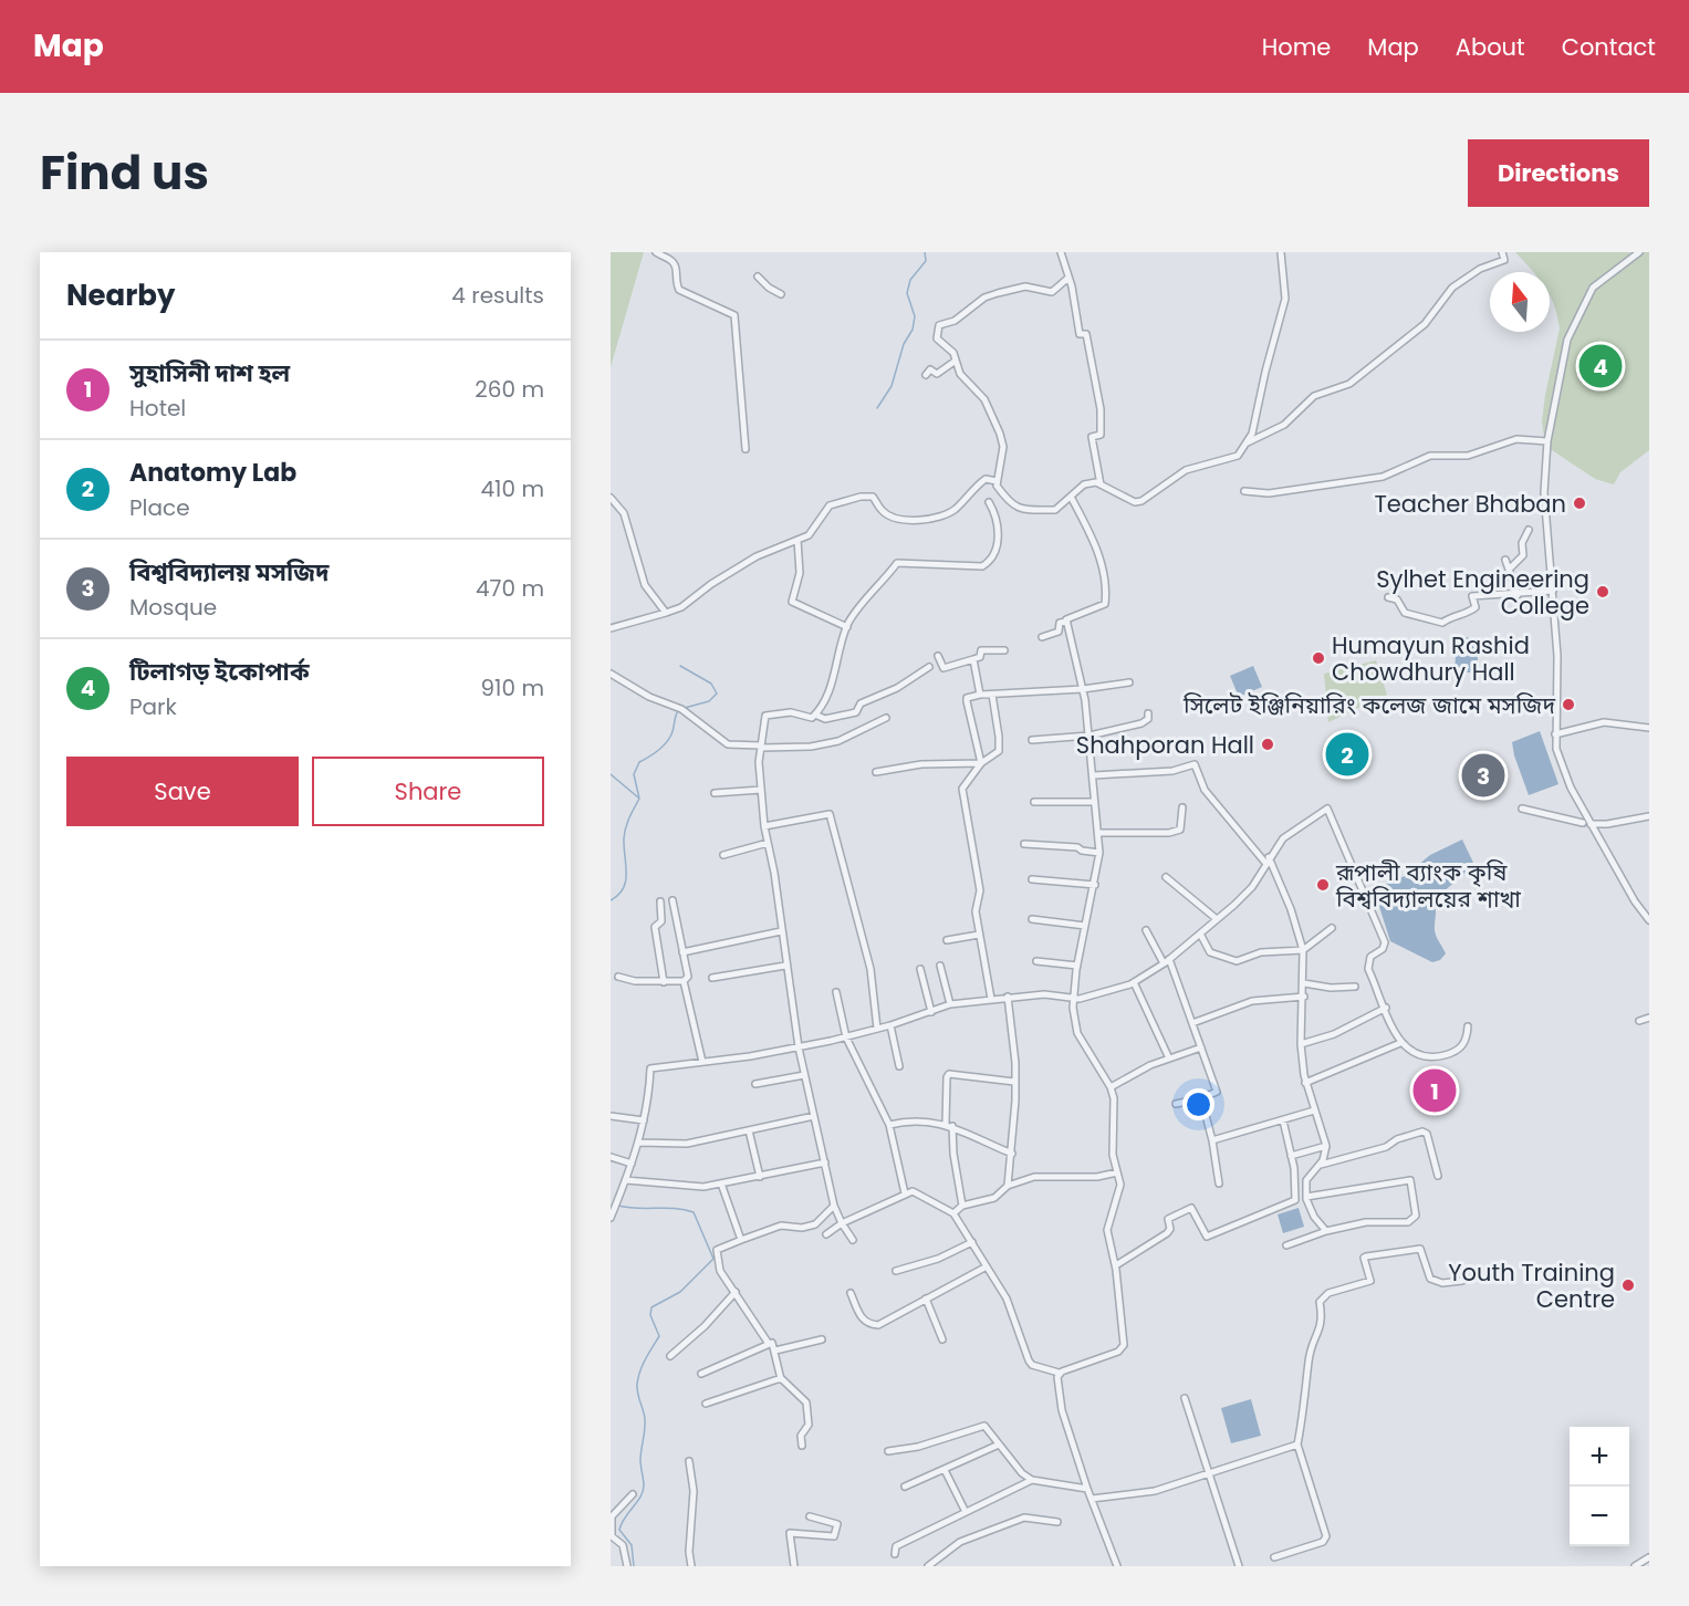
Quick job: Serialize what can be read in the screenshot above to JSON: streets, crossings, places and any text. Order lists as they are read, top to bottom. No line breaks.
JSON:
{"places":["Teacher Bhaban","Sylhet Engineering College","Humayun Rashid Chowdhury Hall","সিলেট ইঞ্জিনিয়ারিং কলেজ জামে মসজিদ","Shahporan Hall","রূপালী ব্যাংক কৃষি বিশ্ববিদ্যালয়ের শাখা","Youth Training Centre"],"north":"top","page":{"header":"Map","nav":["Home","Map","About","Contact"],"title":"Find us","buttons":["Directions",["Save","Share"]],"heading":["Nearby","4 results"],"list":[{"mark":"1","name":"সুহাসিনী দাশ হল","note":"Hotel","value":"260 m"},{"mark":"2","name":"Anatomy Lab","note":"Place","value":"410 m"},{"mark":"3","name":"বিশ্ববিদ্যালয় মসজিদ","note":"Mosque","value":"470 m"},{"mark":"4","name":"টিলাগড় ইকোপার্ক","note":"Park","value":"910 m"}],"pins":["4","2","3","1"],"map_buttons":["+","−"]}}
